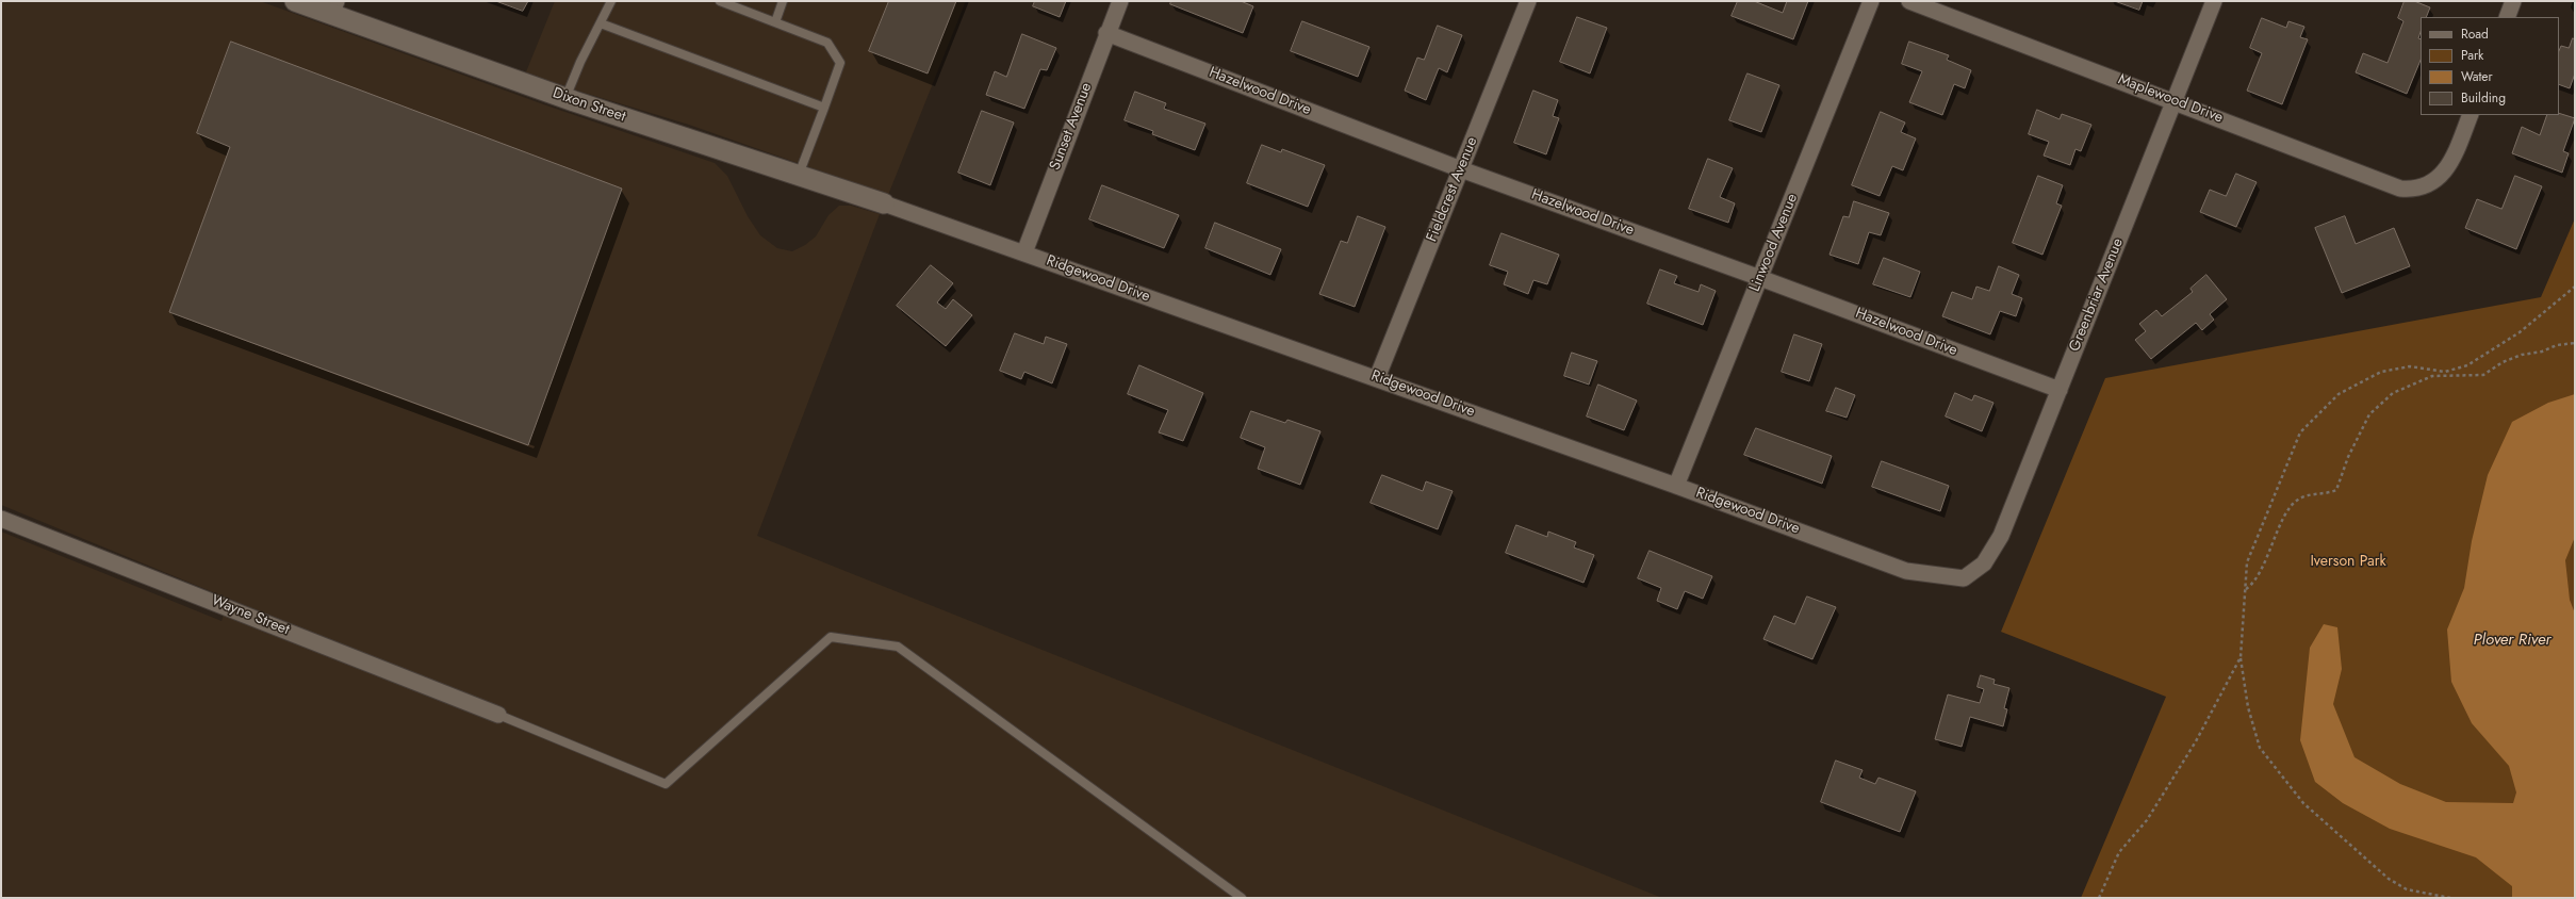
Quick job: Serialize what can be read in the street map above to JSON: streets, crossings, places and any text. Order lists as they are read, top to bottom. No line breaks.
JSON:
{"streets":{"street":["Hazelwood Drive","Maplewood Drive","Dixon Street","Sunset Avenue","Fieldcrest Avenue","Linwood Avenue","Ridgewood Drive","Greenbriar Avenue","Wayne Street"]},"crossings":[["Hazelwood Drive","Sunset Avenue"],["Hazelwood Drive","Fieldcrest Avenue"],["Hazelwood Drive","Linwood Avenue"],["Hazelwood Drive","Greenbriar Avenue"],["Maplewood Drive","Greenbriar Avenue"],["Dixon Street","Ridgewood Drive"],["Sunset Avenue","Ridgewood Drive"],["Fieldcrest Avenue","Ridgewood Drive"],["Linwood Avenue","Ridgewood Drive"],["Ridgewood Drive","Greenbriar Avenue"]],"water":["Plover River"],"parks":["Iverson Park"],"legend":["Road","Park","Water","Building"]}
